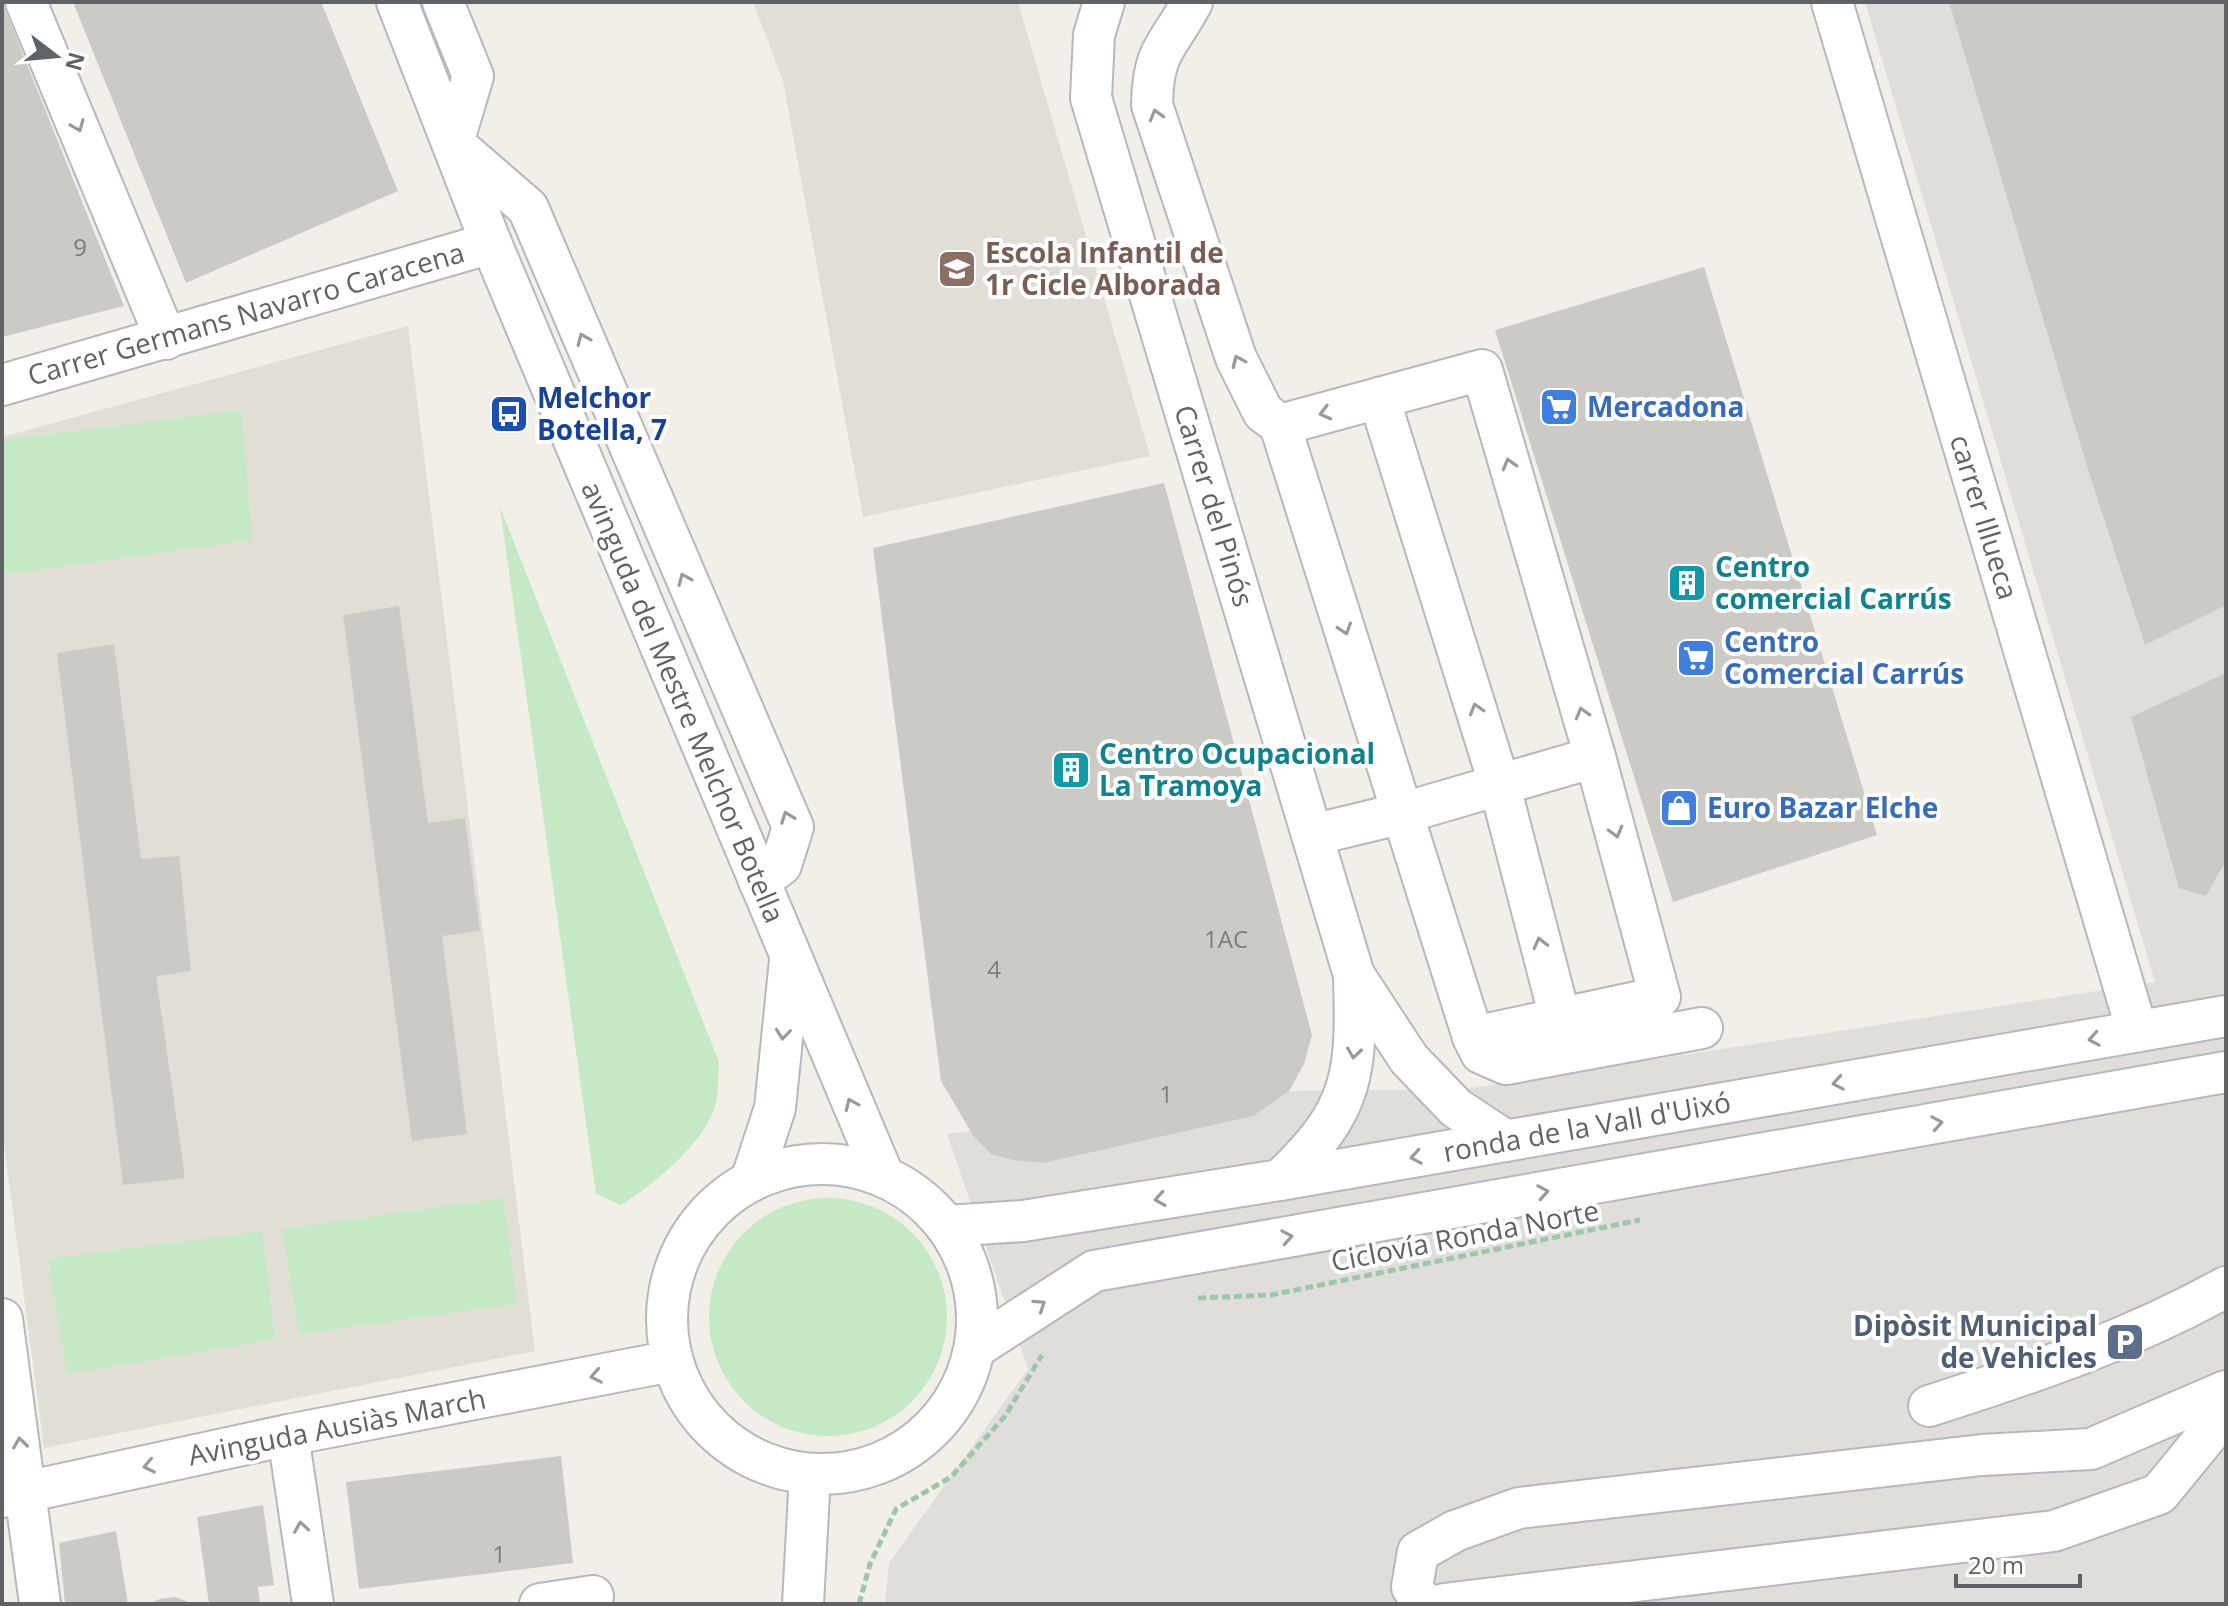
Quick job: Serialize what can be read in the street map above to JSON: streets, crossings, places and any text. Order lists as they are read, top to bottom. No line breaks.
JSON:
{"streets":{"street":["Carrer Germans Navarro Caracena","Carrer del Pinós","carrer Illueca","avinguda del Mestre Melchor Botella","ronda de la Vall d'Uixó","Avinguda Ausiàs March"],"path":["Ciclovía Ronda Norte"]},"crossings":[["Carrer Germans Navarro Caracena","avinguda del Mestre Melchor Botella"],["Carrer del Pinós","ronda de la Vall d'Uixó"],["carrer Illueca","ronda de la Vall d'Uixó"]],"one_way":["Avinguda Ausiàs March"],"places":{"school or university":["Escola Infantil de 1r Cicle Alborada"],"supermarket":["Mercadona","Centro Comercial Carrús"],"bus stop":["Melchor Botella, 7"],"building":["Centro comercial Carrús","Centro Ocupacional La Tramoya"],"shop":["Euro Bazar Elche"],"parking":["Dipòsit Municipal de Vehicles"]},"house_numbers":["9","1AC","4","1","1"],"scale_bar":"20 m","north":"right"}
